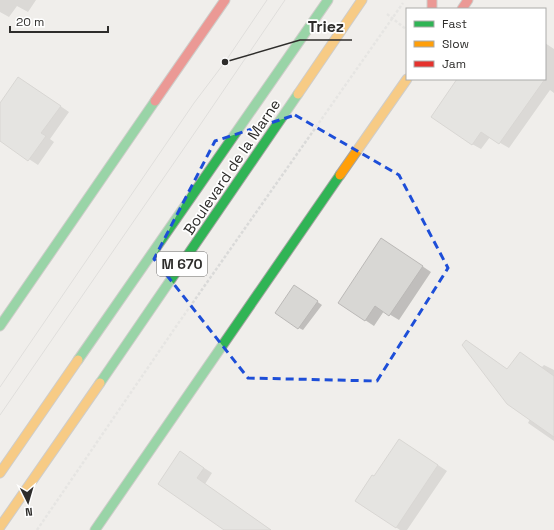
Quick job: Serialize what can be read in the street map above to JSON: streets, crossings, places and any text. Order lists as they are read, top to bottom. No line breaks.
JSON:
{"streets":{"main road":["Boulevard de la Marne","M 670"]},"places":["Triez"],"legend":["Fast","Slow","Jam"],"scale_bar":"20 m","north":"bottom"}
